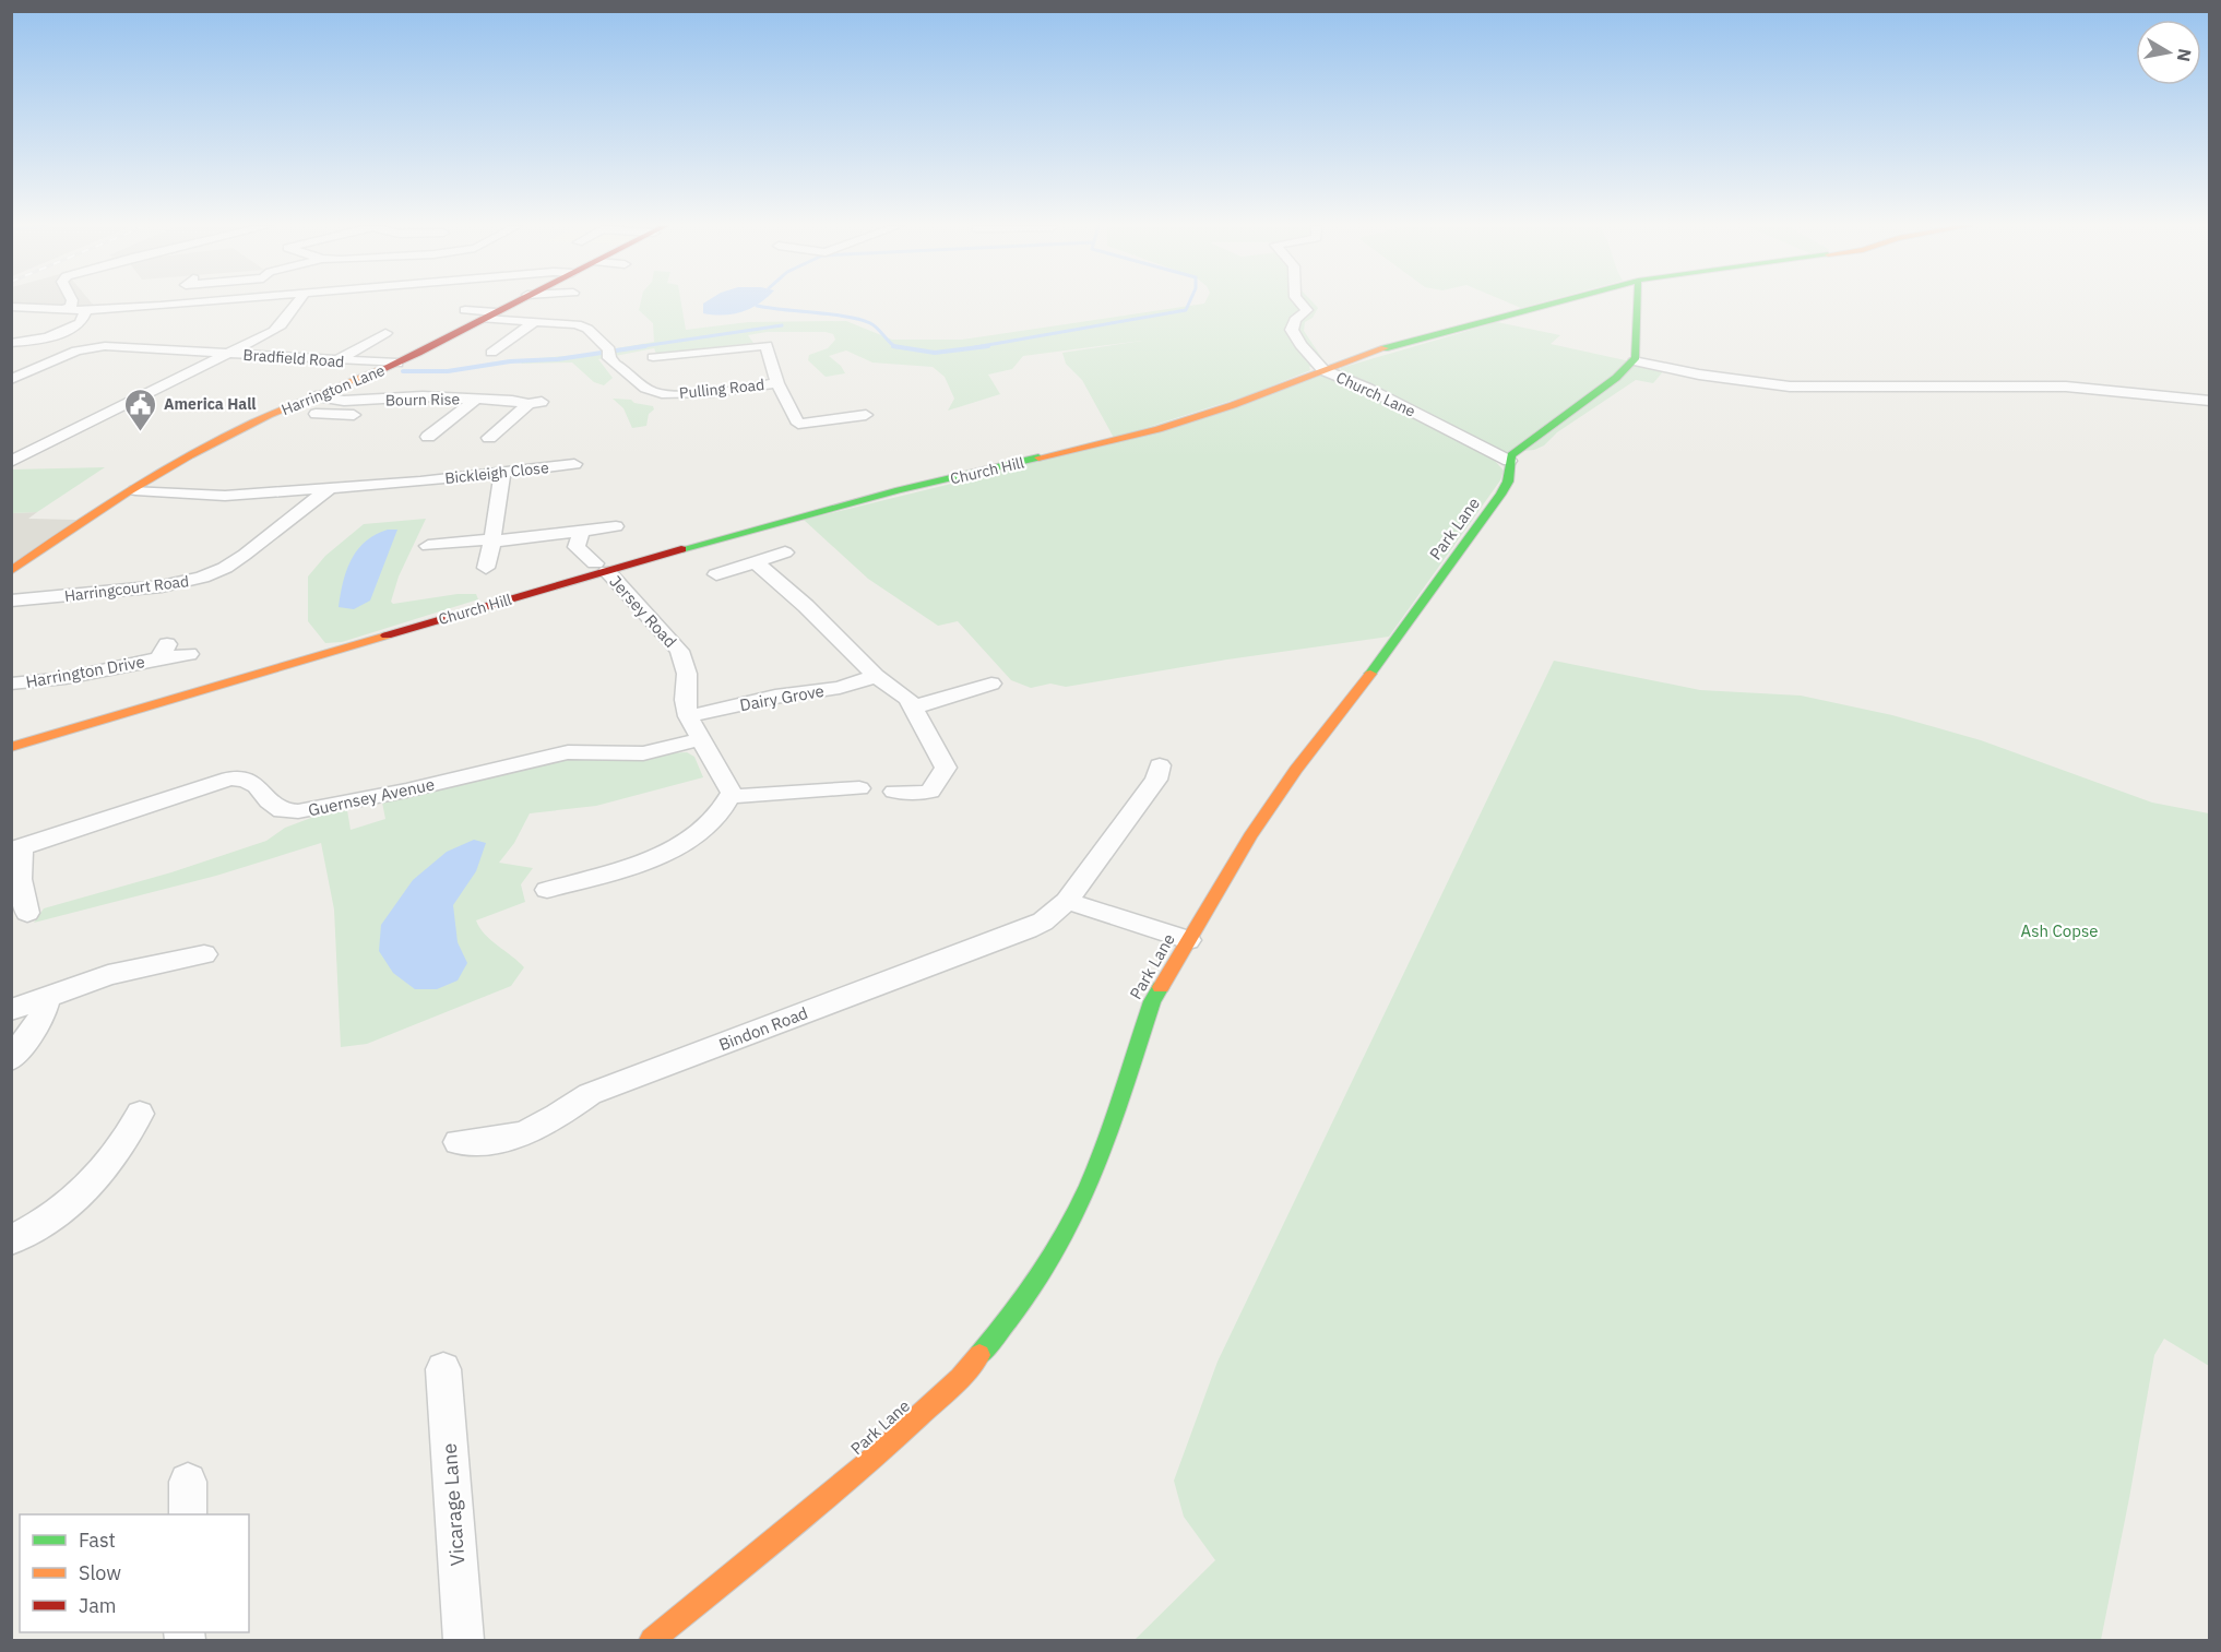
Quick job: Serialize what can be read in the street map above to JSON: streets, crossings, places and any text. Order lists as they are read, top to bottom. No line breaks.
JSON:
{"streets":{"street":["Bradfield Road","Pulling Road","Harrington Lane","Church Lane","Bourn Rise","Church Hill","Bickleigh Close","Park Lane","Harringcourt Road","Jersey Road","Harrington Drive","Dairy Grove","Guernsey Avenue","Bindon Road","Vicarage Lane"]},"crossings":[["Bradfield Road","Harrington Lane"],["Harrington Lane","Bourn Rise"],["Church Lane","Church Hill"],["Church Lane","Park Lane"],["Church Hill","Jersey Road"],["Bickleigh Close","Harringcourt Road"],["Jersey Road","Dairy Grove"],["Jersey Road","Guernsey Avenue"]],"parks":["Ash Copse"],"places":{"public building":["America Hall"]},"legend":["Fast","Slow","Jam"],"north":"right"}
